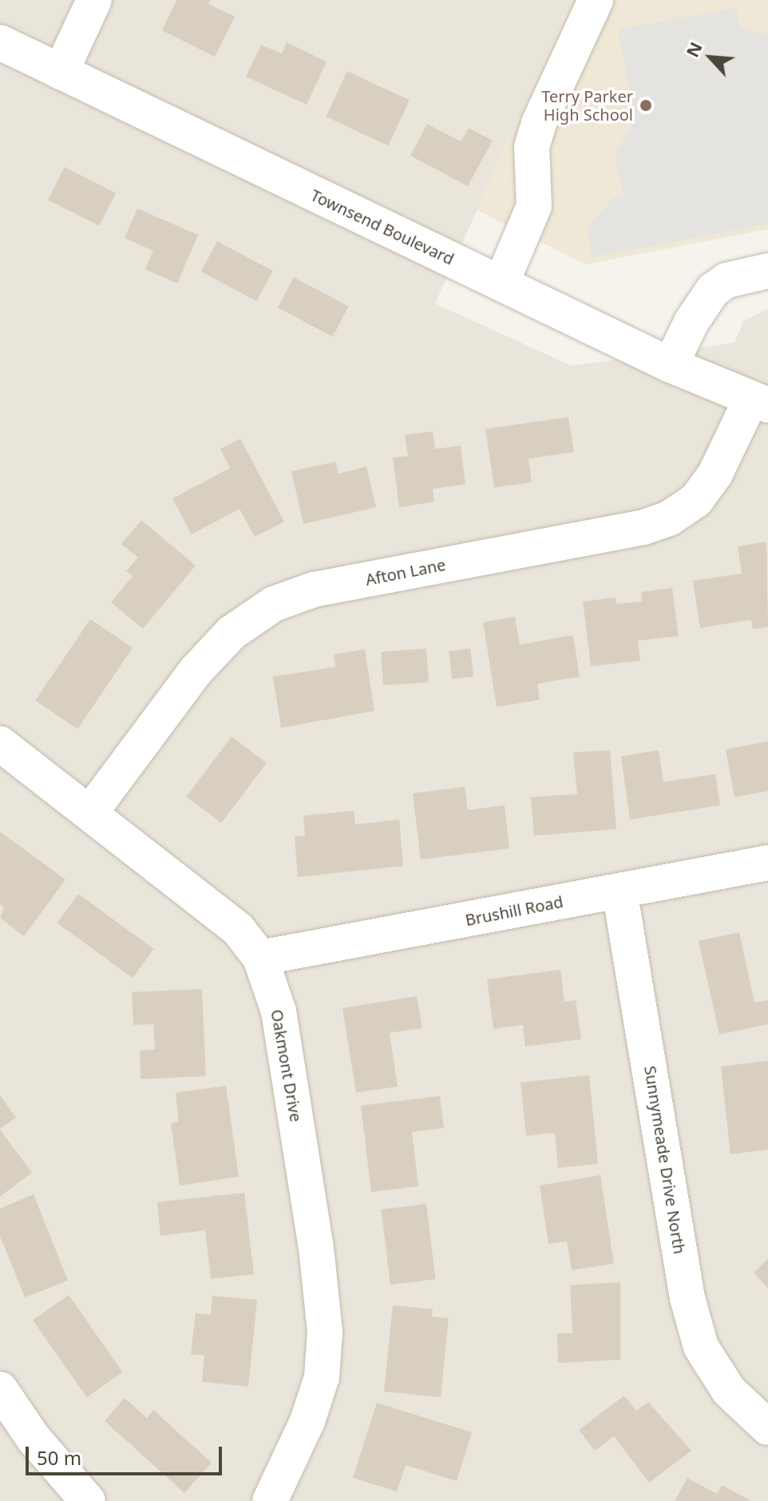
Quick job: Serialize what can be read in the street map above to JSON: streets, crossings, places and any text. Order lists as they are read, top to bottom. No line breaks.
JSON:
{"streets":{"street":["Townsend Boulevard","Afton Lane","Brushill Road","Oakmont Drive","Sunnymeade Drive North"]},"crossings":[["Townsend Boulevard","Afton Lane"],["Afton Lane","Oakmont Drive"],["Brushill Road","Oakmont Drive"],["Brushill Road","Sunnymeade Drive North"]],"places":["Terry Parker High School"],"scale_bar":"50 m","north":"top left"}
